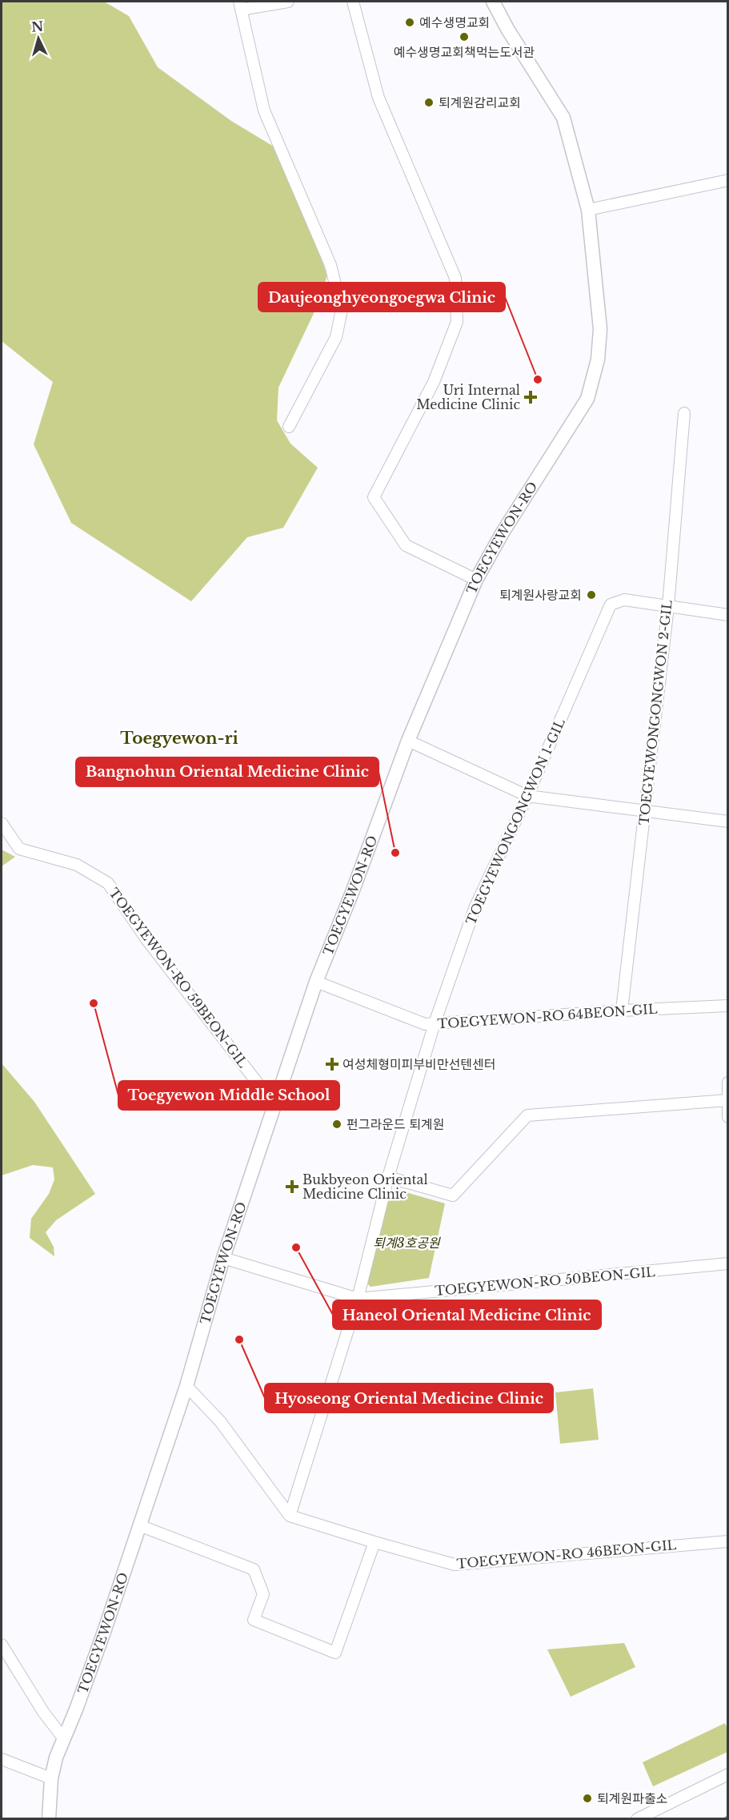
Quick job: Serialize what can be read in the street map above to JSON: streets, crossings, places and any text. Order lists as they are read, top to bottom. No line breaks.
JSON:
{"streets":{"street":["TOEGYEWON-RO","TOEGYEWONGONGWON 2-GIL","TOEGYEWONGONGWON 1-GIL","TOEGYEWON-RO 59BEON-GIL","TOEGYEWON-RO 64BEON-GIL","TOEGYEWON-RO 50BEON-GIL","TOEGYEWON-RO 46BEON-GIL"]},"crossings":[["TOEGYEWON-RO","TOEGYEWON-RO 59BEON-GIL"],["TOEGYEWON-RO","TOEGYEWON-RO 64BEON-GIL"],["TOEGYEWON-RO","TOEGYEWON-RO 50BEON-GIL"],["TOEGYEWONGONGWON 2-GIL","TOEGYEWONGONGWON 1-GIL"],["TOEGYEWONGONGWON 2-GIL","TOEGYEWON-RO 64BEON-GIL"],["TOEGYEWONGONGWON 1-GIL","TOEGYEWON-RO 64BEON-GIL"],["TOEGYEWONGONGWON 1-GIL","TOEGYEWON-RO 50BEON-GIL"],["TOEGYEWONGONGWON 1-GIL","TOEGYEWON-RO 46BEON-GIL"]],"districts":["Toegyewon-ri"],"parks":["퇴계3호공원"],"places":{"other":["예수생명교회","예수생명교회책먹는도서관","퇴계원감리교회","Daujeonghyeongoegwa Clinic","퇴계원사랑교회","Bangnohun Oriental Medicine Clinic","Toegyewon Middle School","펀그라운드 퇴계원","Haneol Oriental Medicine Clinic","Hyoseong Oriental Medicine Clinic","퇴계원파출소"],"health":["Uri Internal Medicine Clinic","여성체형미피부비만선텐센터","Bukbyeon Oriental Medicine Clinic"]},"north":"top"}
